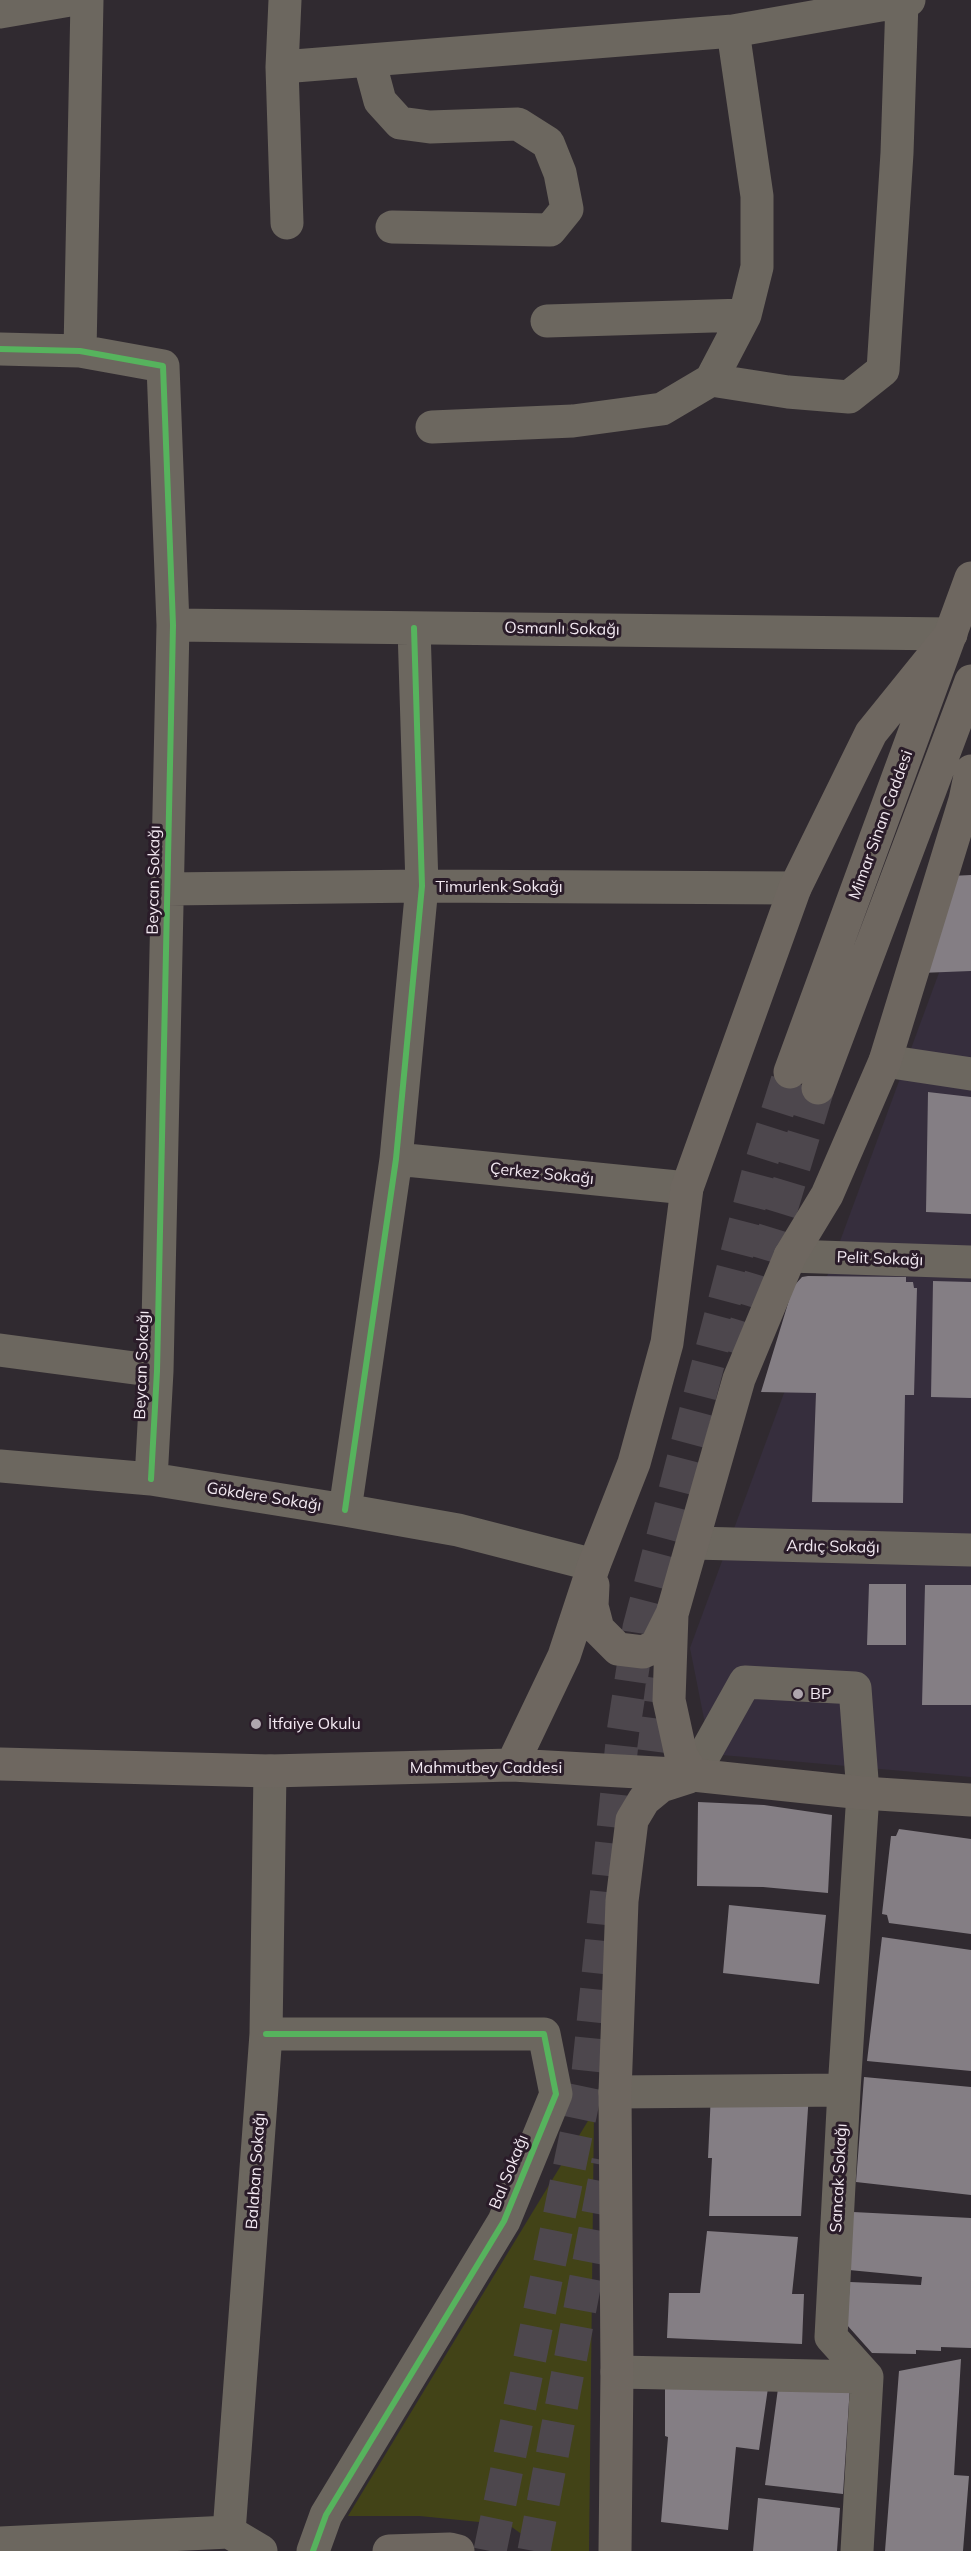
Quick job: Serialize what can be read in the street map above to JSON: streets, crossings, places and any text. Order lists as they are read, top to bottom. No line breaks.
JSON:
{"streets":{"main road":["Mimar Sinan Caddesi","Mahmutbey Caddesi"],"street":["Osmanlı Sokağı","Beycan Sokağı","Timurlenk Sokağı","Çerkez Sokağı","Pelit Sokağı","Gökdere Sokağı","Ardıç Sokağı","Balaban Sokağı","Bal Sokağı","Sancak Sokağı"]},"crossings":[["Osmanlı Sokağı","Mimar Sinan Caddesi"],["Osmanlı Sokağı","Beycan Sokağı"],["Beycan Sokağı","Timurlenk Sokağı"],["Beycan Sokağı","Gökdere Sokağı"],["Mahmutbey Caddesi","Balaban Sokağı"],["Mahmutbey Caddesi","Sancak Sokağı"],["Balaban Sokağı","Bal Sokağı"]],"places":["BP","İtfaiye Okulu"]}
